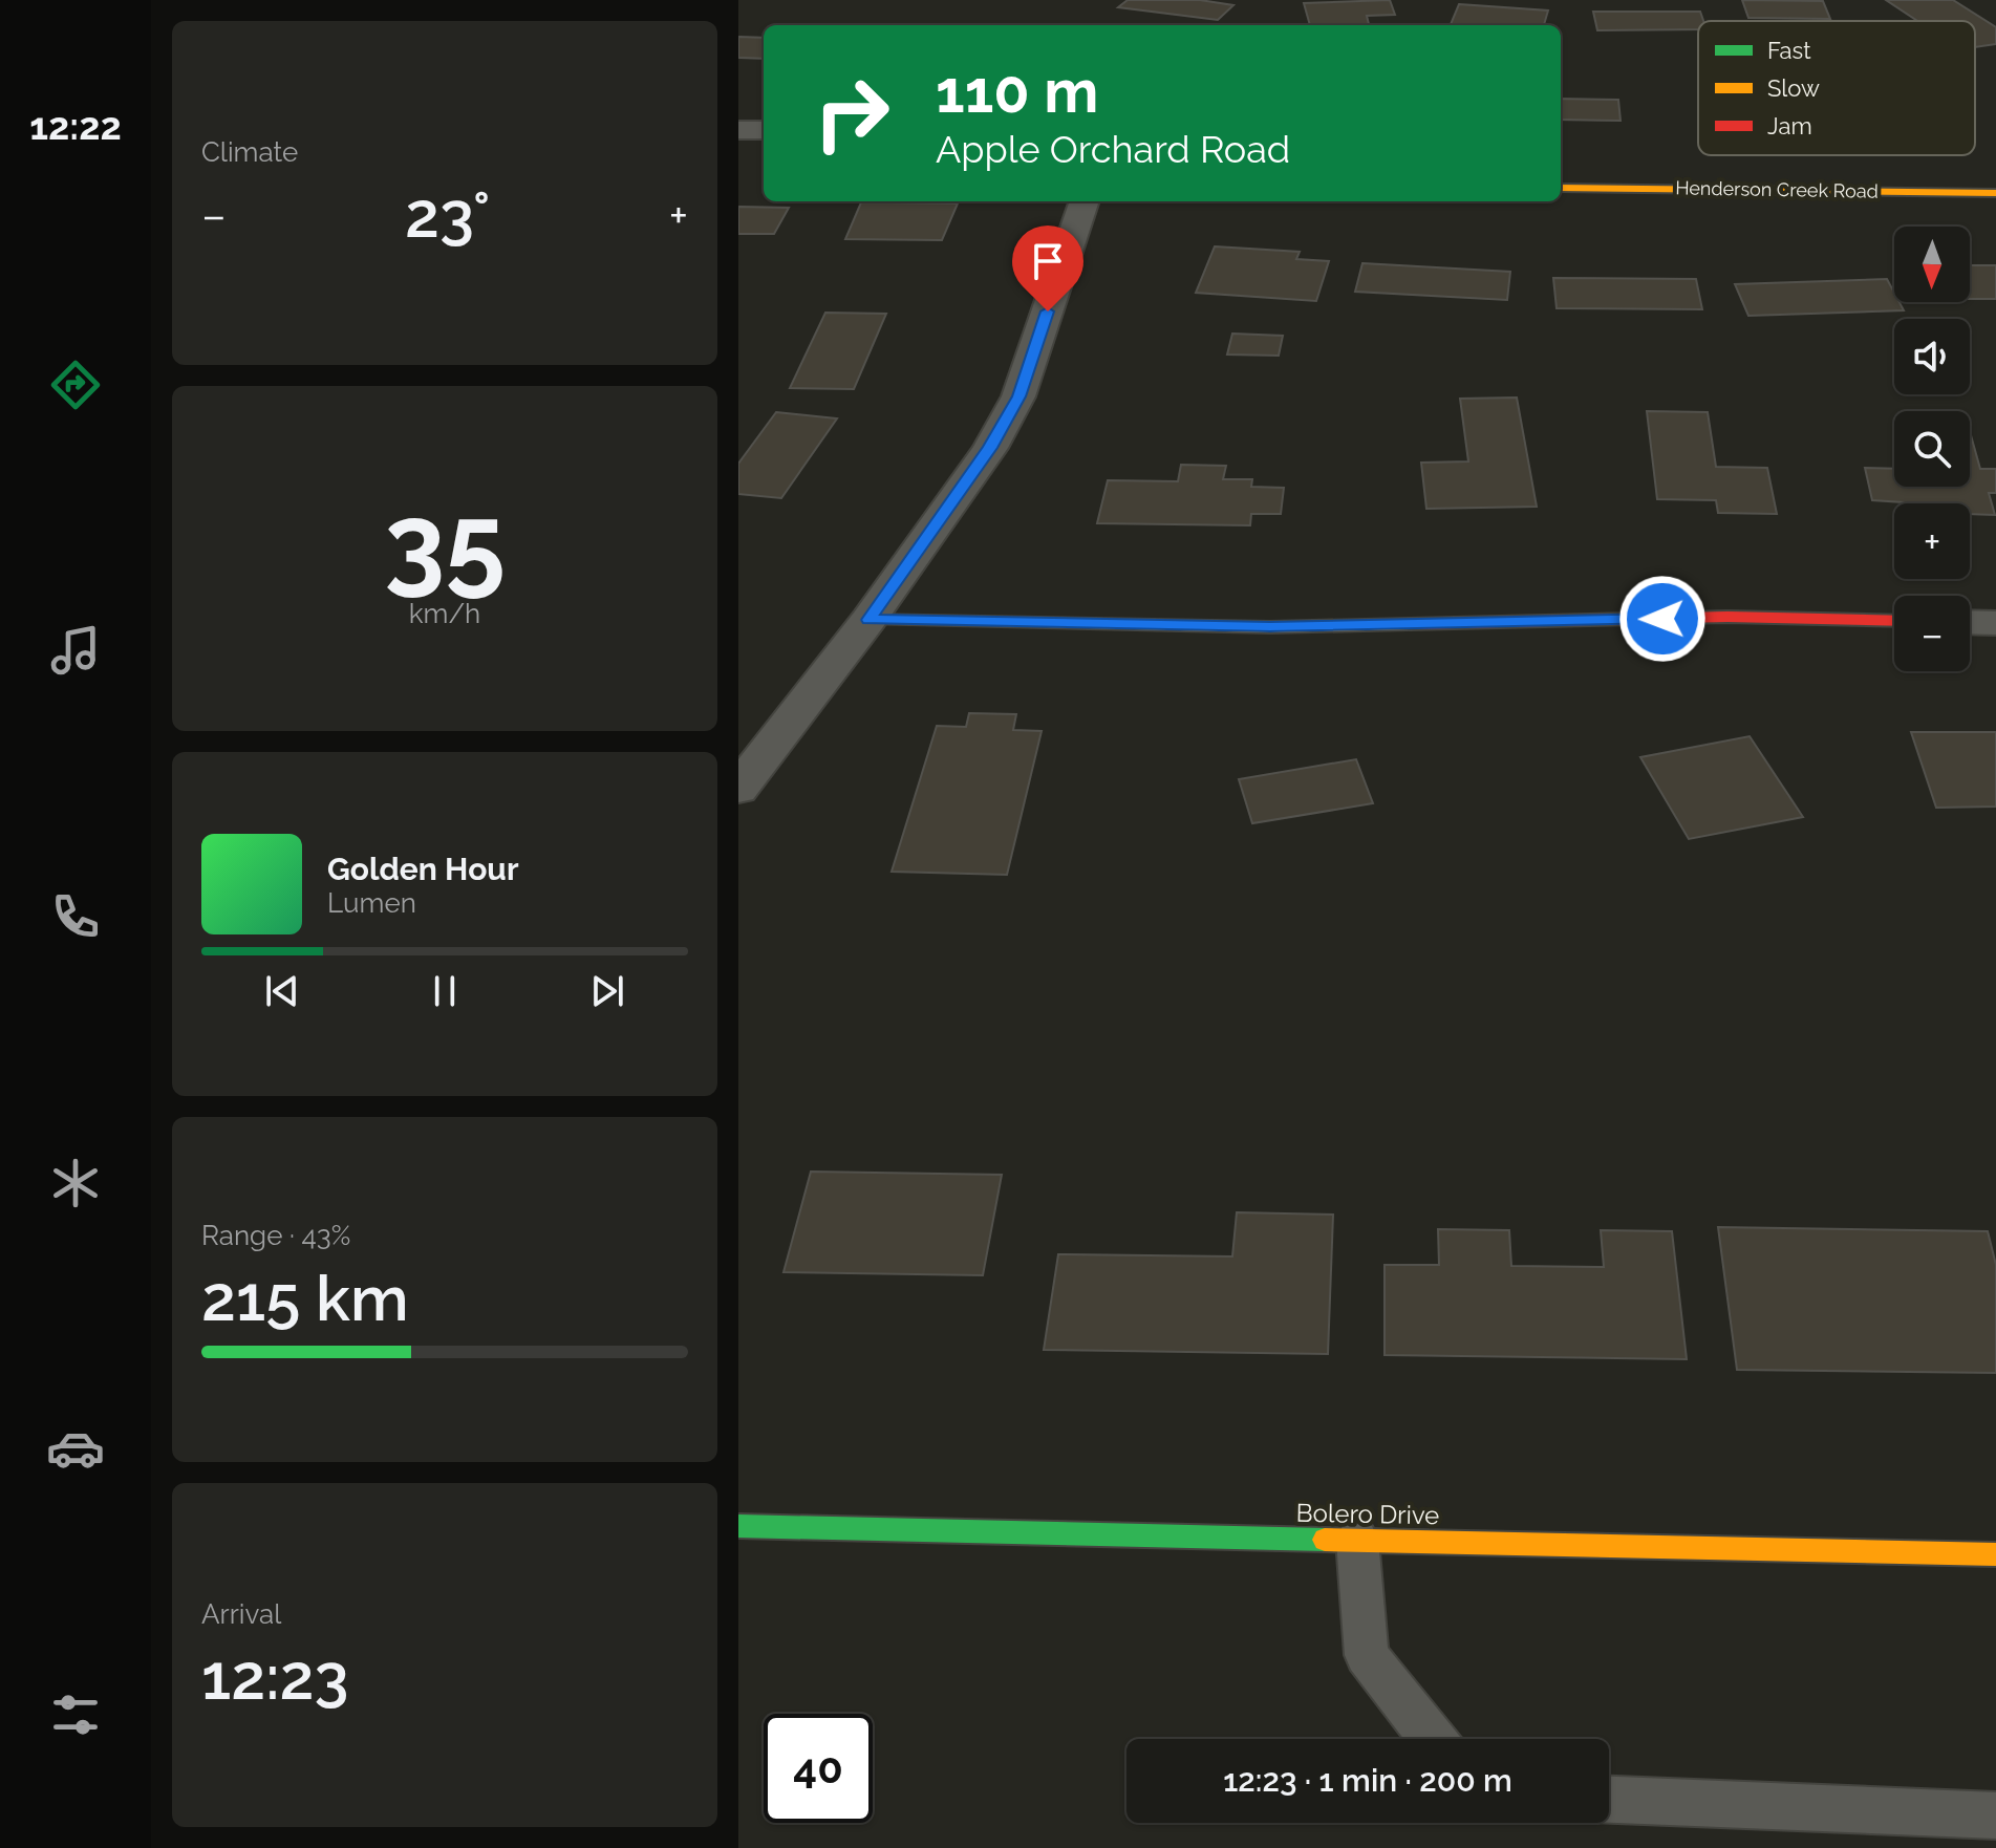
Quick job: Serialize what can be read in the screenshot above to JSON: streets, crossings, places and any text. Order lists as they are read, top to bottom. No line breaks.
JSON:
{"streets":{"street":["Henderson Creek Road","Bolero Drive"]},"legend":["Fast","Slow","Jam"],"north":"bottom","page":{"tabs":"12:22","tile":["Climate",["35","km/h"],["Range · 43%","215 km"],["Arrival","12:23"]],"turn":["110 m","Apple Orchard Road"],"heat":["−","23°","+"],"map_buttons":["+","−"],"song":["Golden Hour","Lumen"],"limit":"40","trip":"12:23 · 1 min · 200 m"}}
